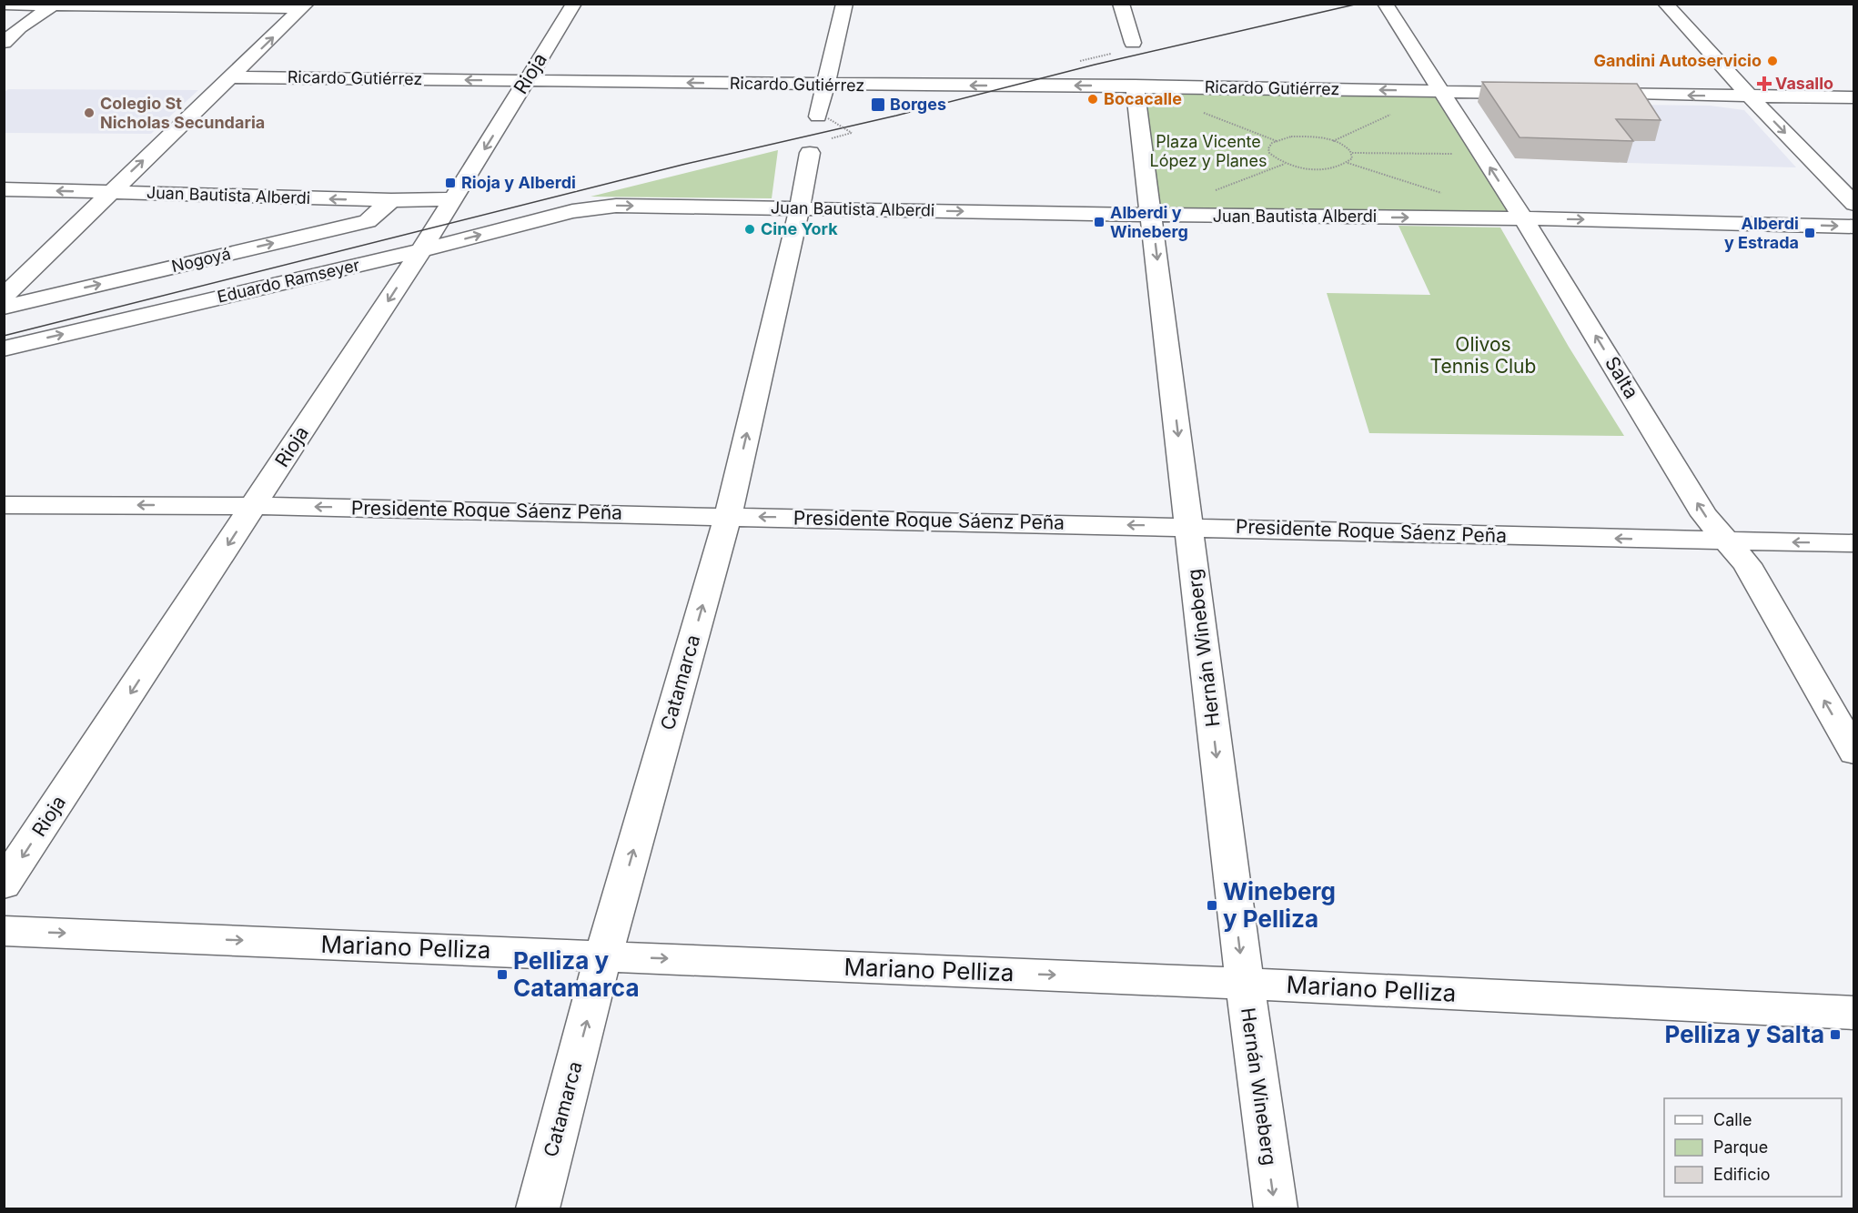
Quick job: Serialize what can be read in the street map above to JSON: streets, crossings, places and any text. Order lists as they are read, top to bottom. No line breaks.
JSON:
{"streets":{"street":["Rioja","Ricardo Gutiérrez","Juan Bautista Alberdi","Nogoyá","Eduardo Ramseyer","Salta","Presidente Roque Sáenz Peña","Hernán Wineberg","Catamarca","Mariano Pelliza"]},"crossings":[["Rioja","Ricardo Gutiérrez"],["Rioja","Juan Bautista Alberdi"],["Rioja","Eduardo Ramseyer"],["Rioja","Presidente Roque Sáenz Peña"],["Ricardo Gutiérrez","Salta"],["Ricardo Gutiérrez","Hernán Wineberg"],["Juan Bautista Alberdi","Nogoyá"],["Juan Bautista Alberdi","Eduardo Ramseyer"],["Juan Bautista Alberdi","Salta"],["Juan Bautista Alberdi","Hernán Wineberg"],["Juan Bautista Alberdi","Catamarca"],["Salta","Presidente Roque Sáenz Peña"],["Presidente Roque Sáenz Peña","Hernán Wineberg"],["Presidente Roque Sáenz Peña","Catamarca"],["Hernán Wineberg","Mariano Pelliza"],["Catamarca","Mariano Pelliza"]],"one_way":["Rioja","Ricardo Gutiérrez","Eduardo Ramseyer","Salta","Presidente Roque Sáenz Peña","Hernán Wineberg","Catamarca","Mariano Pelliza"],"parks":["Plaza Vicente López y Planes","Olivos Tennis Club"],"places":{"other":["Gandini Autoservicio","Bocacalle","Colegio St Nicholas Secundaria","Cine York"],"health":["Vasallo"],"transit":["Borges","Rioja y Alberdi","Alberdi y Wineberg","Alberdi y Estrada","Wineberg y Pelliza","Pelliza y Catamarca","Pelliza y Salta"]},"legend":["Calle","Parque","Edificio"]}
